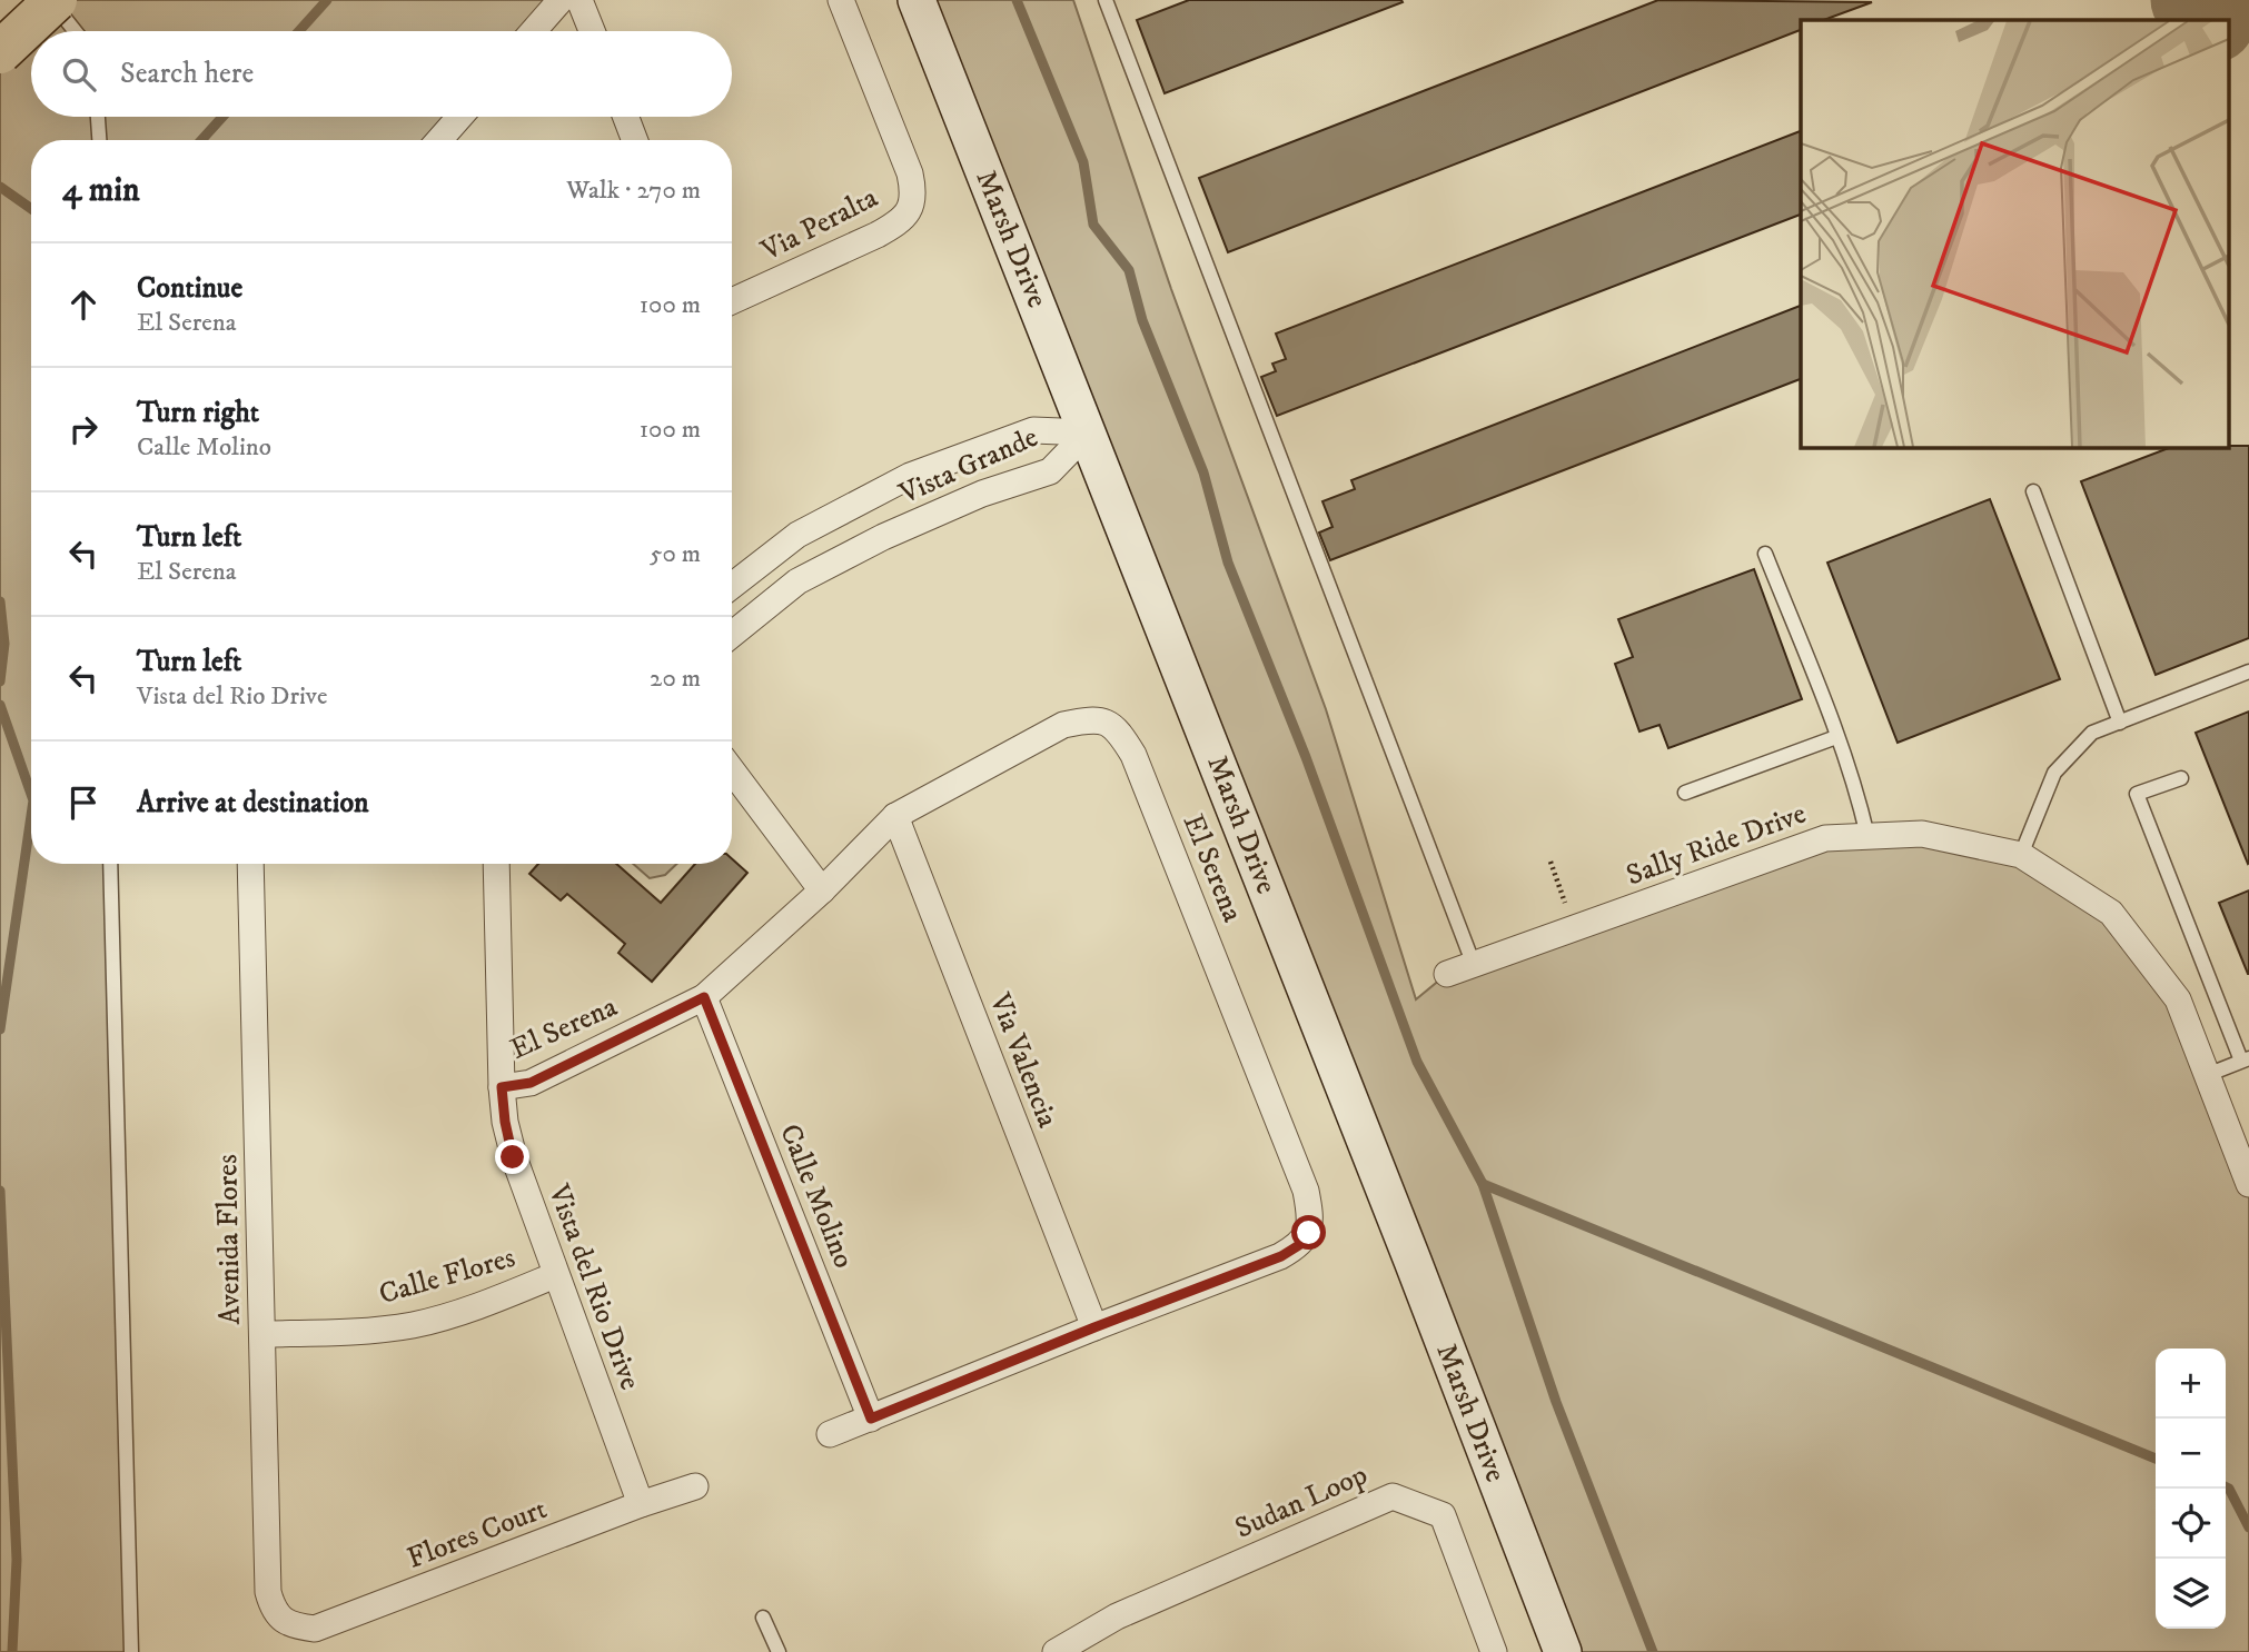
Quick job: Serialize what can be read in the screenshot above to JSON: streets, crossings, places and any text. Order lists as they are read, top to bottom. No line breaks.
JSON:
{"streets":{"street":["Via Peralta","Marsh Drive","Vista Grande","Sally Ride Drive","El Serena","Via Valencia","Calle Molino","Avenida Flores","Calle Flores","Vista del Rio Drive","Sudan Loop","Flores Court"]},"crossings":[["Marsh Drive","Vista Grande"],["El Serena","Via Valencia"],["El Serena","Calle Molino"],["El Serena","Vista del Rio Drive"],["Avenida Flores","Calle Flores"],["Avenida Flores","Flores Court"],["Calle Flores","Vista del Rio Drive"],["Vista del Rio Drive","Flores Court"]],"page":{"search":"Search here","heading":["4 min","Walk · 270 m"],"list":[["Continue","El Serena","100 m"],["Turn right","Calle Molino","100 m"],["Turn left","El Serena","50 m"],["Turn left","Vista del Rio Drive","20 m"],"Arrive at destination"],"map_buttons":["+","−"]}}
